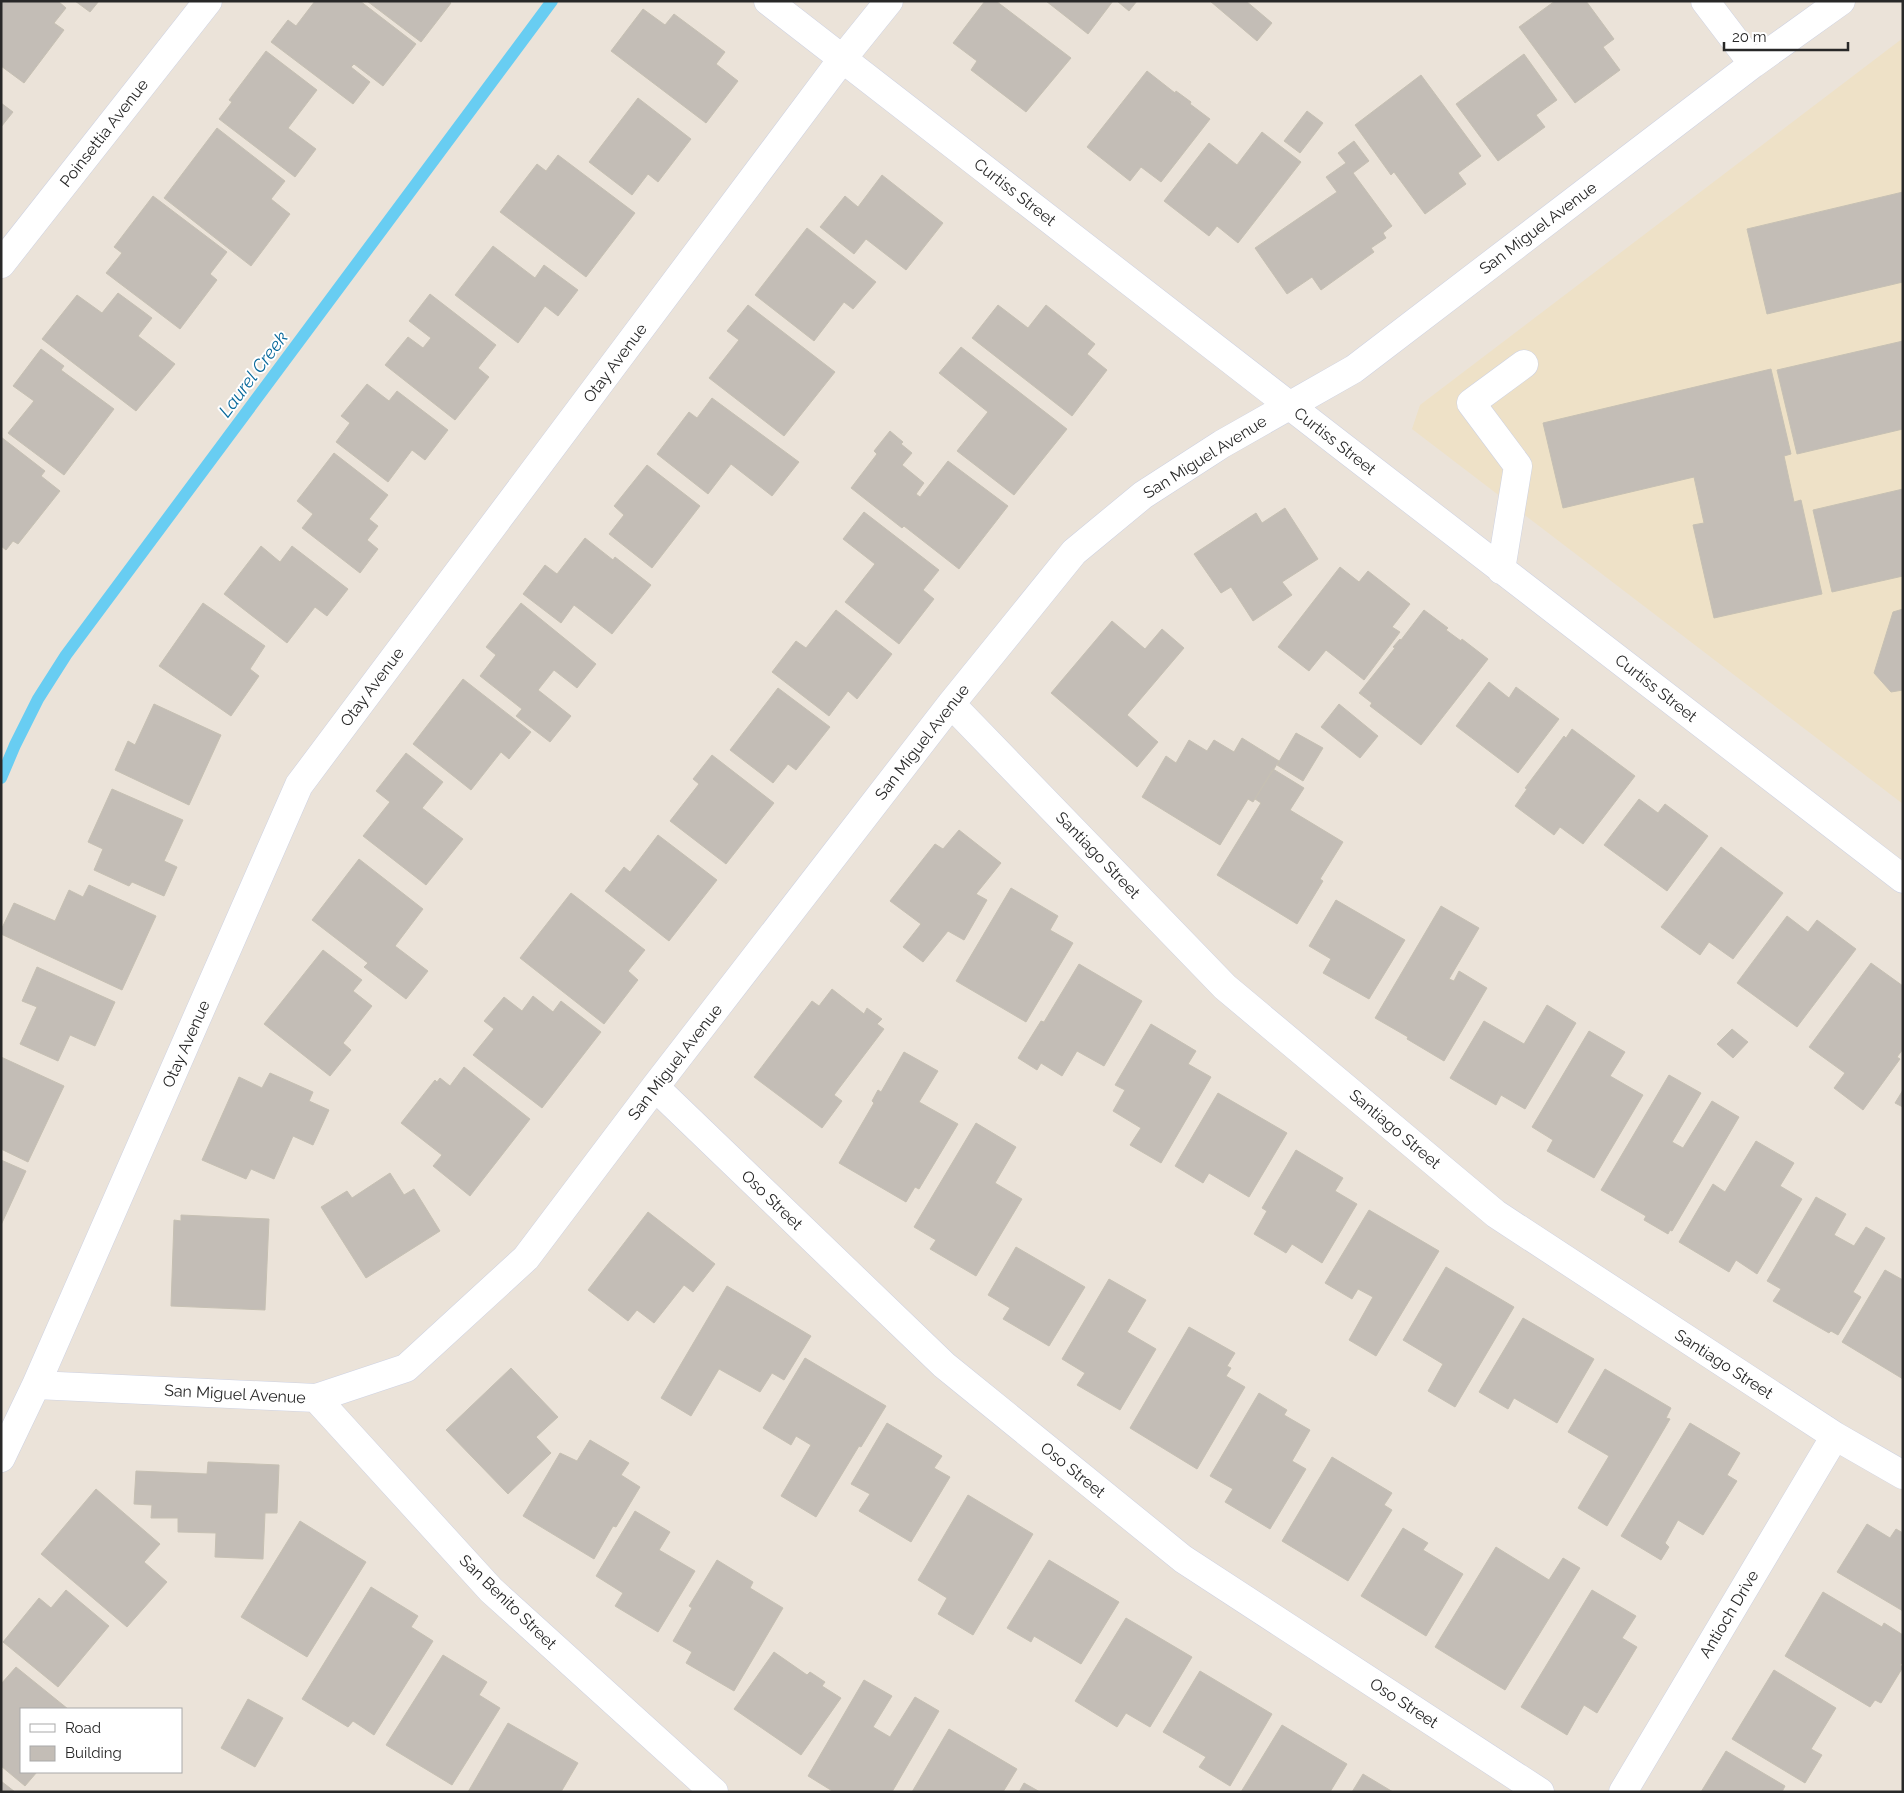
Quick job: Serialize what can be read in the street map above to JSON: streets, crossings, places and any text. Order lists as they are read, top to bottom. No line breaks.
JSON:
{"streets":{"street":["Poinsettia Avenue","Curtiss Street","San Miguel Avenue","Otay Avenue","Santiago Street","Oso Street","San Benito Street","Antioch Drive"]},"crossings":[["Curtiss Street","San Miguel Avenue"],["Curtiss Street","Otay Avenue"],["San Miguel Avenue","Otay Avenue"],["San Miguel Avenue","Santiago Street"],["San Miguel Avenue","Oso Street"],["San Miguel Avenue","San Benito Street"],["Santiago Street","Antioch Drive"]],"water":["Laurel Creek"],"legend":["Road","Building"],"scale_bar":"20 m"}
